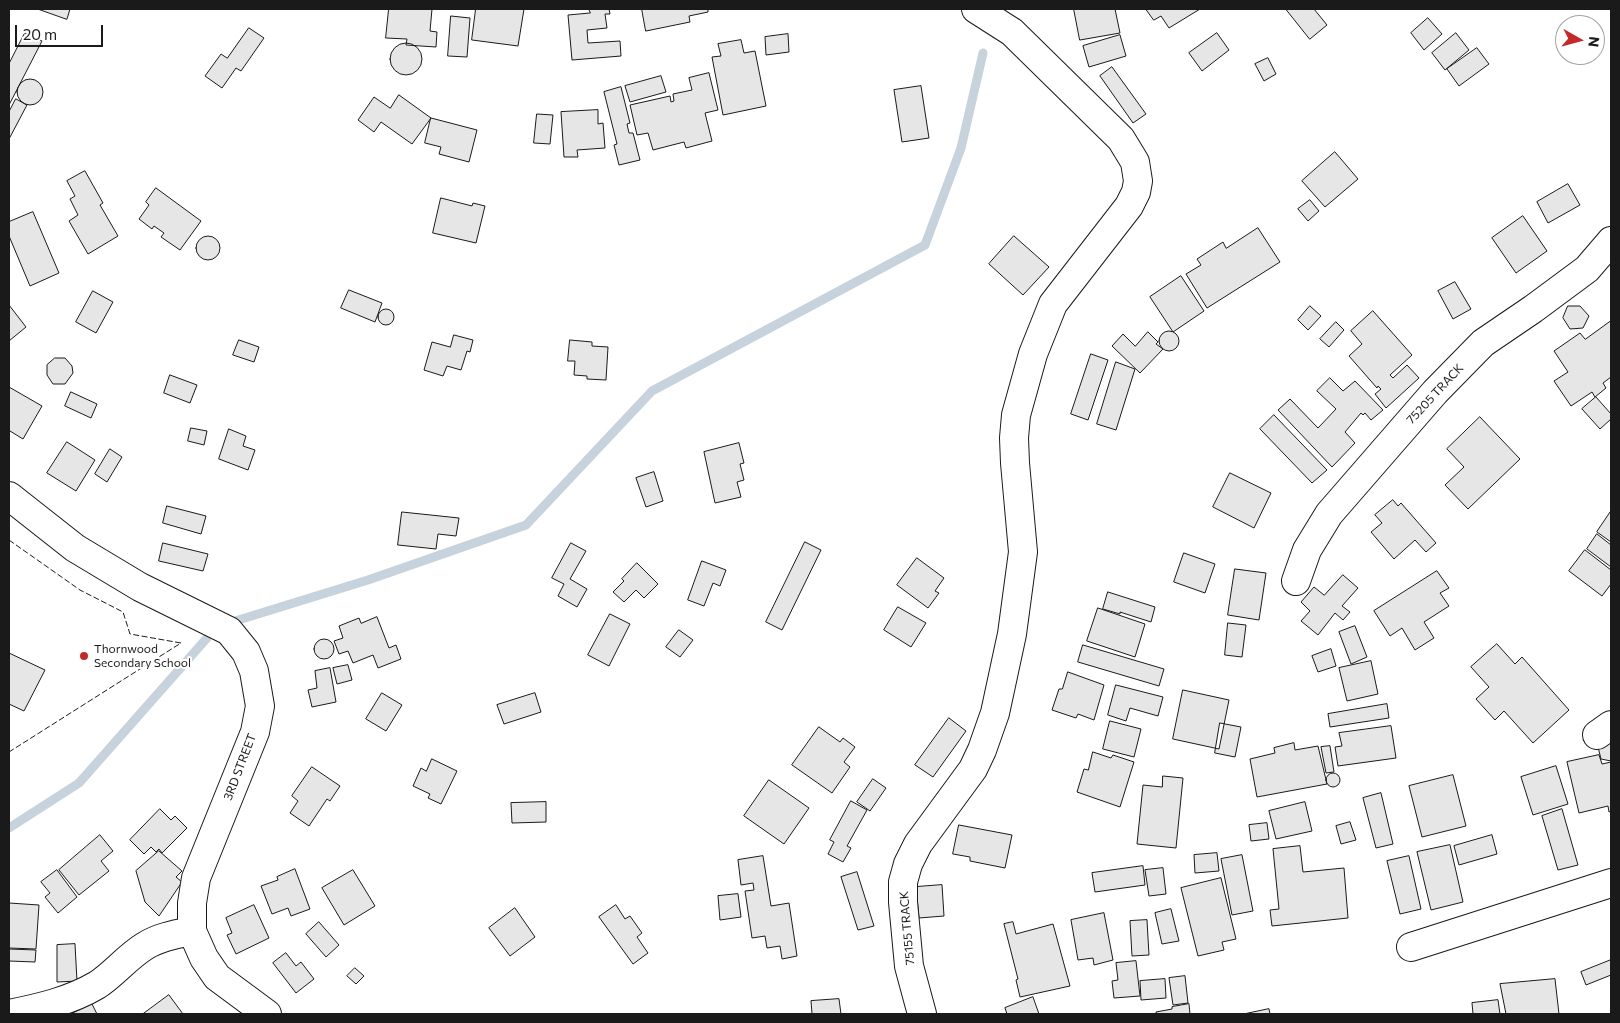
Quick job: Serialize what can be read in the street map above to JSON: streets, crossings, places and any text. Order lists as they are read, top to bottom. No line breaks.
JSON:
{"streets":{"street":["75205 TRACK","3RD STREET","75155 TRACK"]},"places":["Thornwood Secondary School"],"scale_bar":"20 m","north":"right"}
